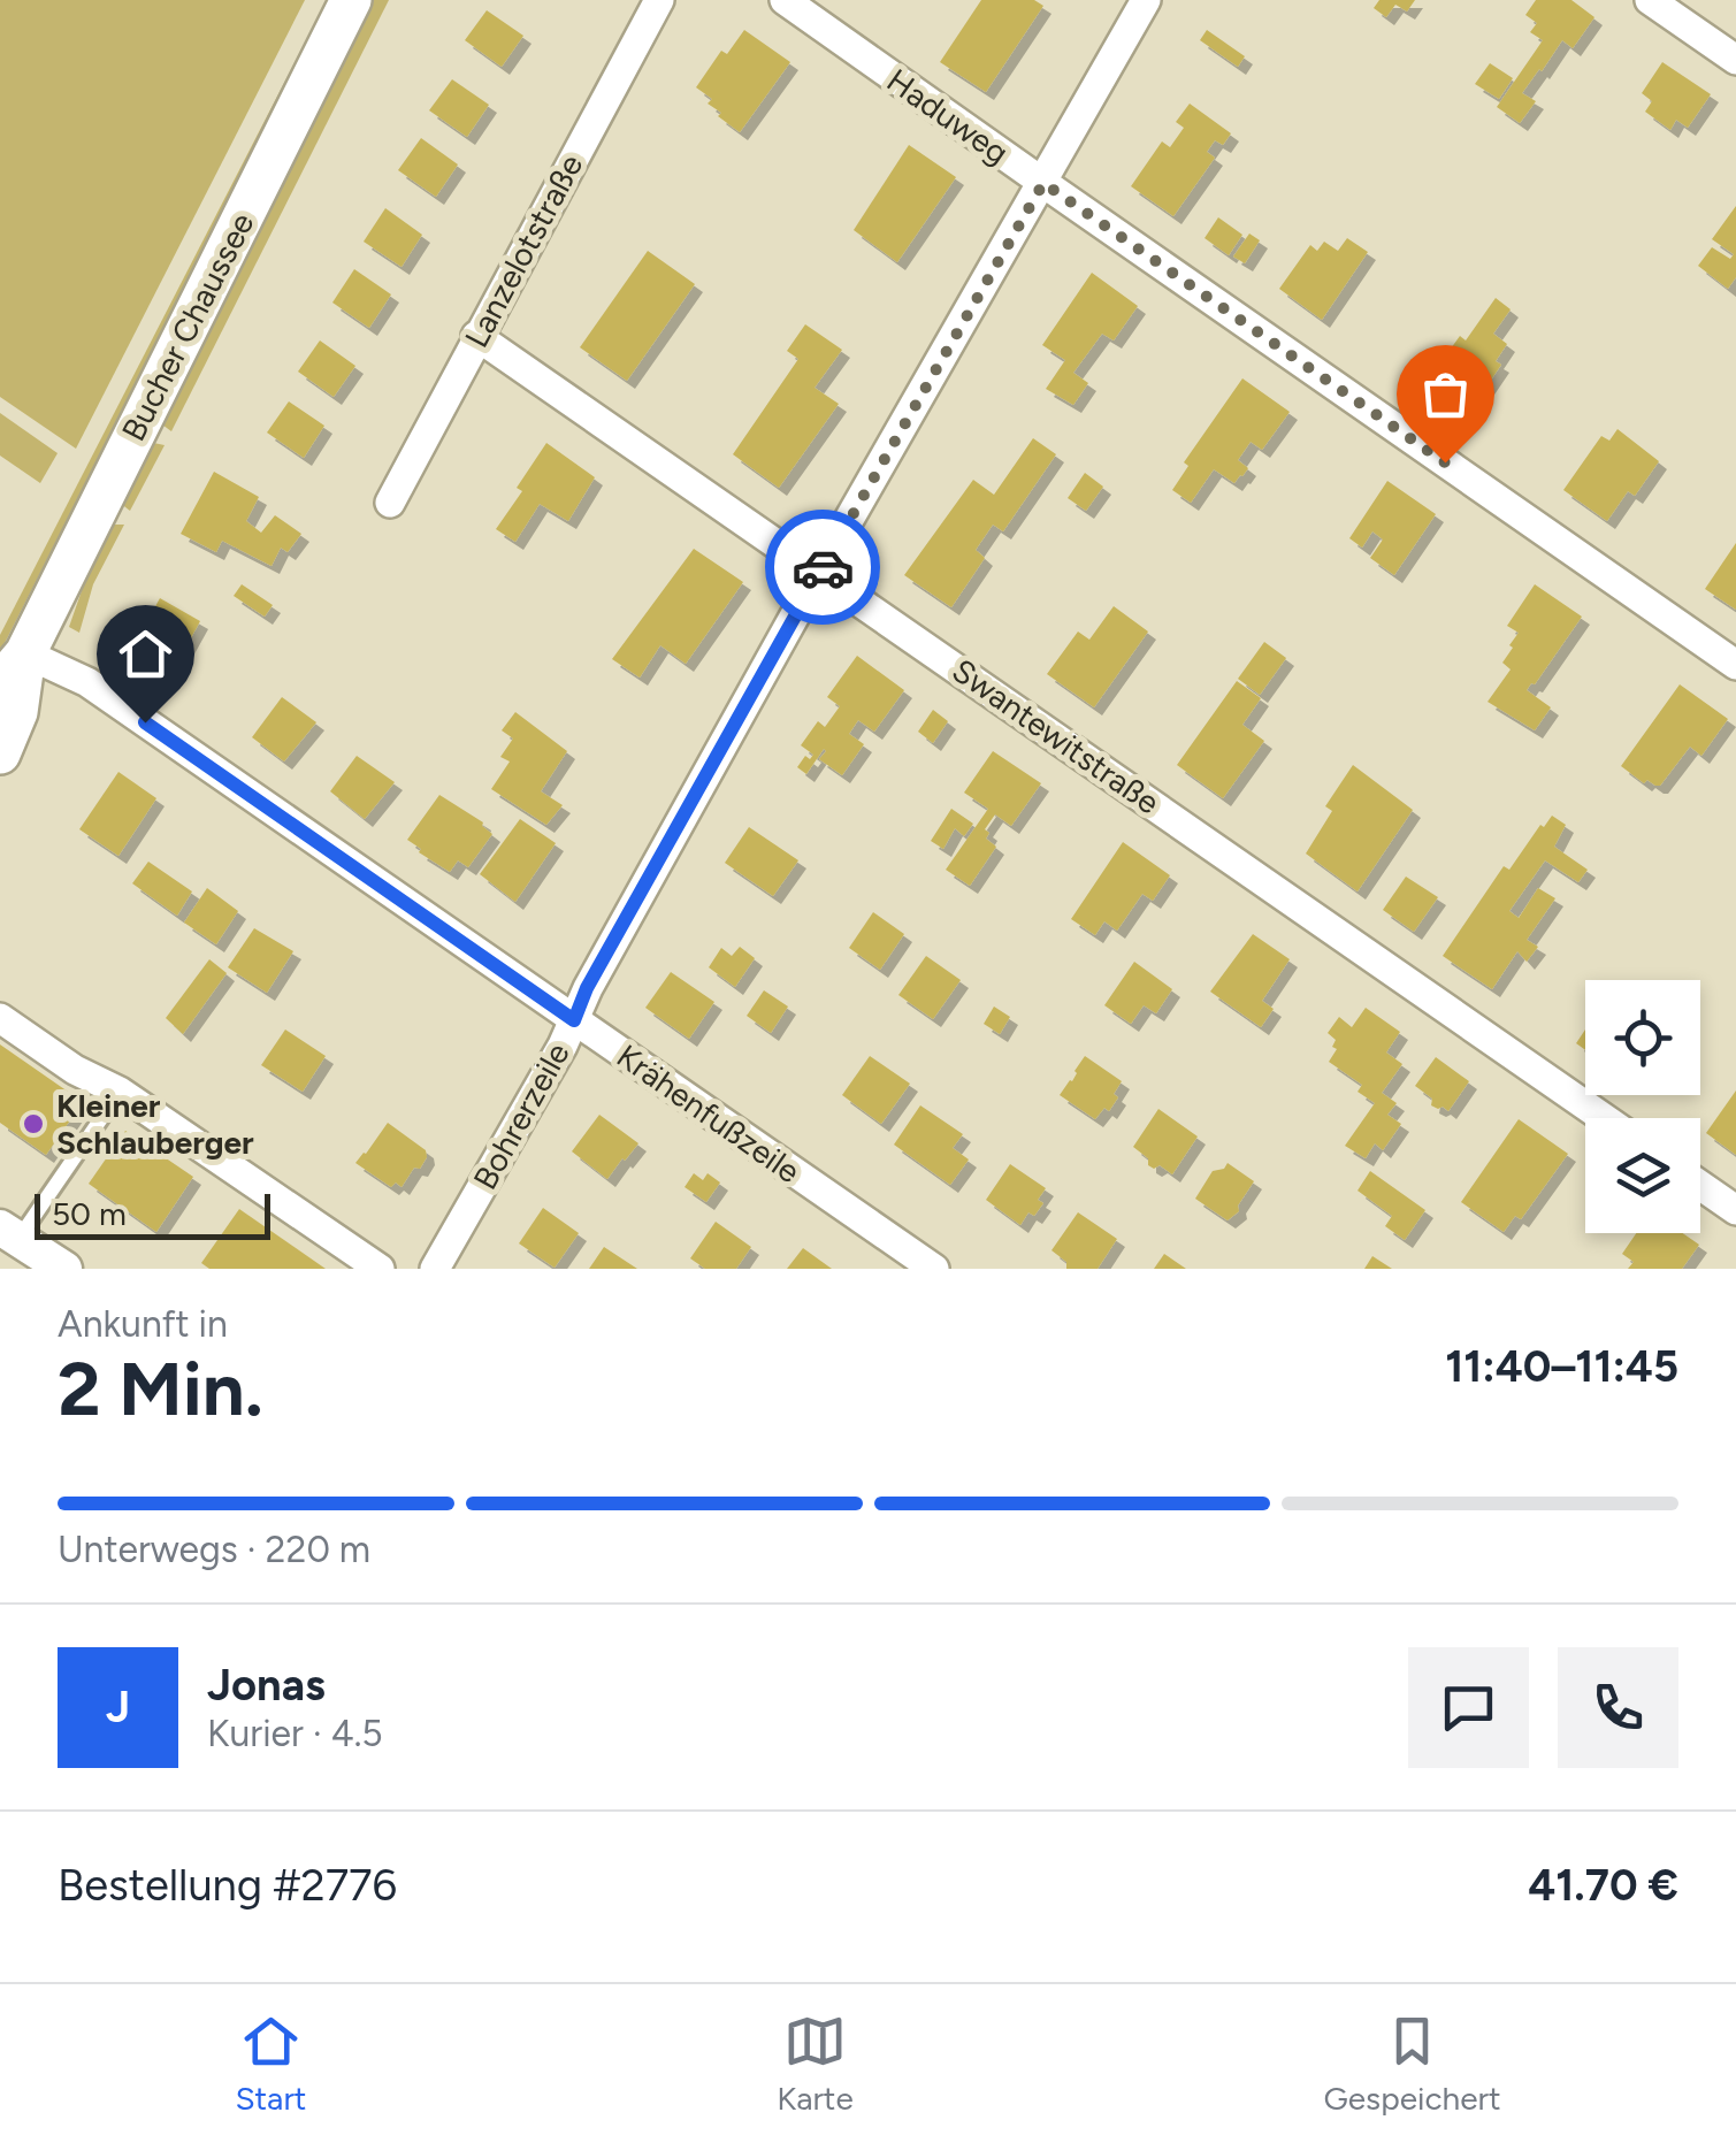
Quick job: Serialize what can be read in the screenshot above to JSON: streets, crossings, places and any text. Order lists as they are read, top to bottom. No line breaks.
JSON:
{"streets":{"main road":["Bucher Chaussee"],"street":["Haduweg","Lanzelotstraße","Swantewitstraße","Krähenfußzeile","Bohrerzeile"]},"crossings":[["Haduweg","Bohrerzeile"],["Lanzelotstraße","Swantewitstraße"],["Bucher Chaussee","Krähenfußzeile"],["Swantewitstraße","Bohrerzeile"],["Krähenfußzeile","Bohrerzeile"]],"places":["Kleiner Schlauberger"],"scale_bar":"50 m","page":{"scale":"50 m","heading":["2 Min.","Ankunft in","11:40–11:45"],"panel":["Jonas","Kurier · 4.5","Bestellung #2776","41.70 €"],"bar":"Unterwegs · 220 m","round":"J","tabs":["Start","Karte","Gespeichert"]}}
